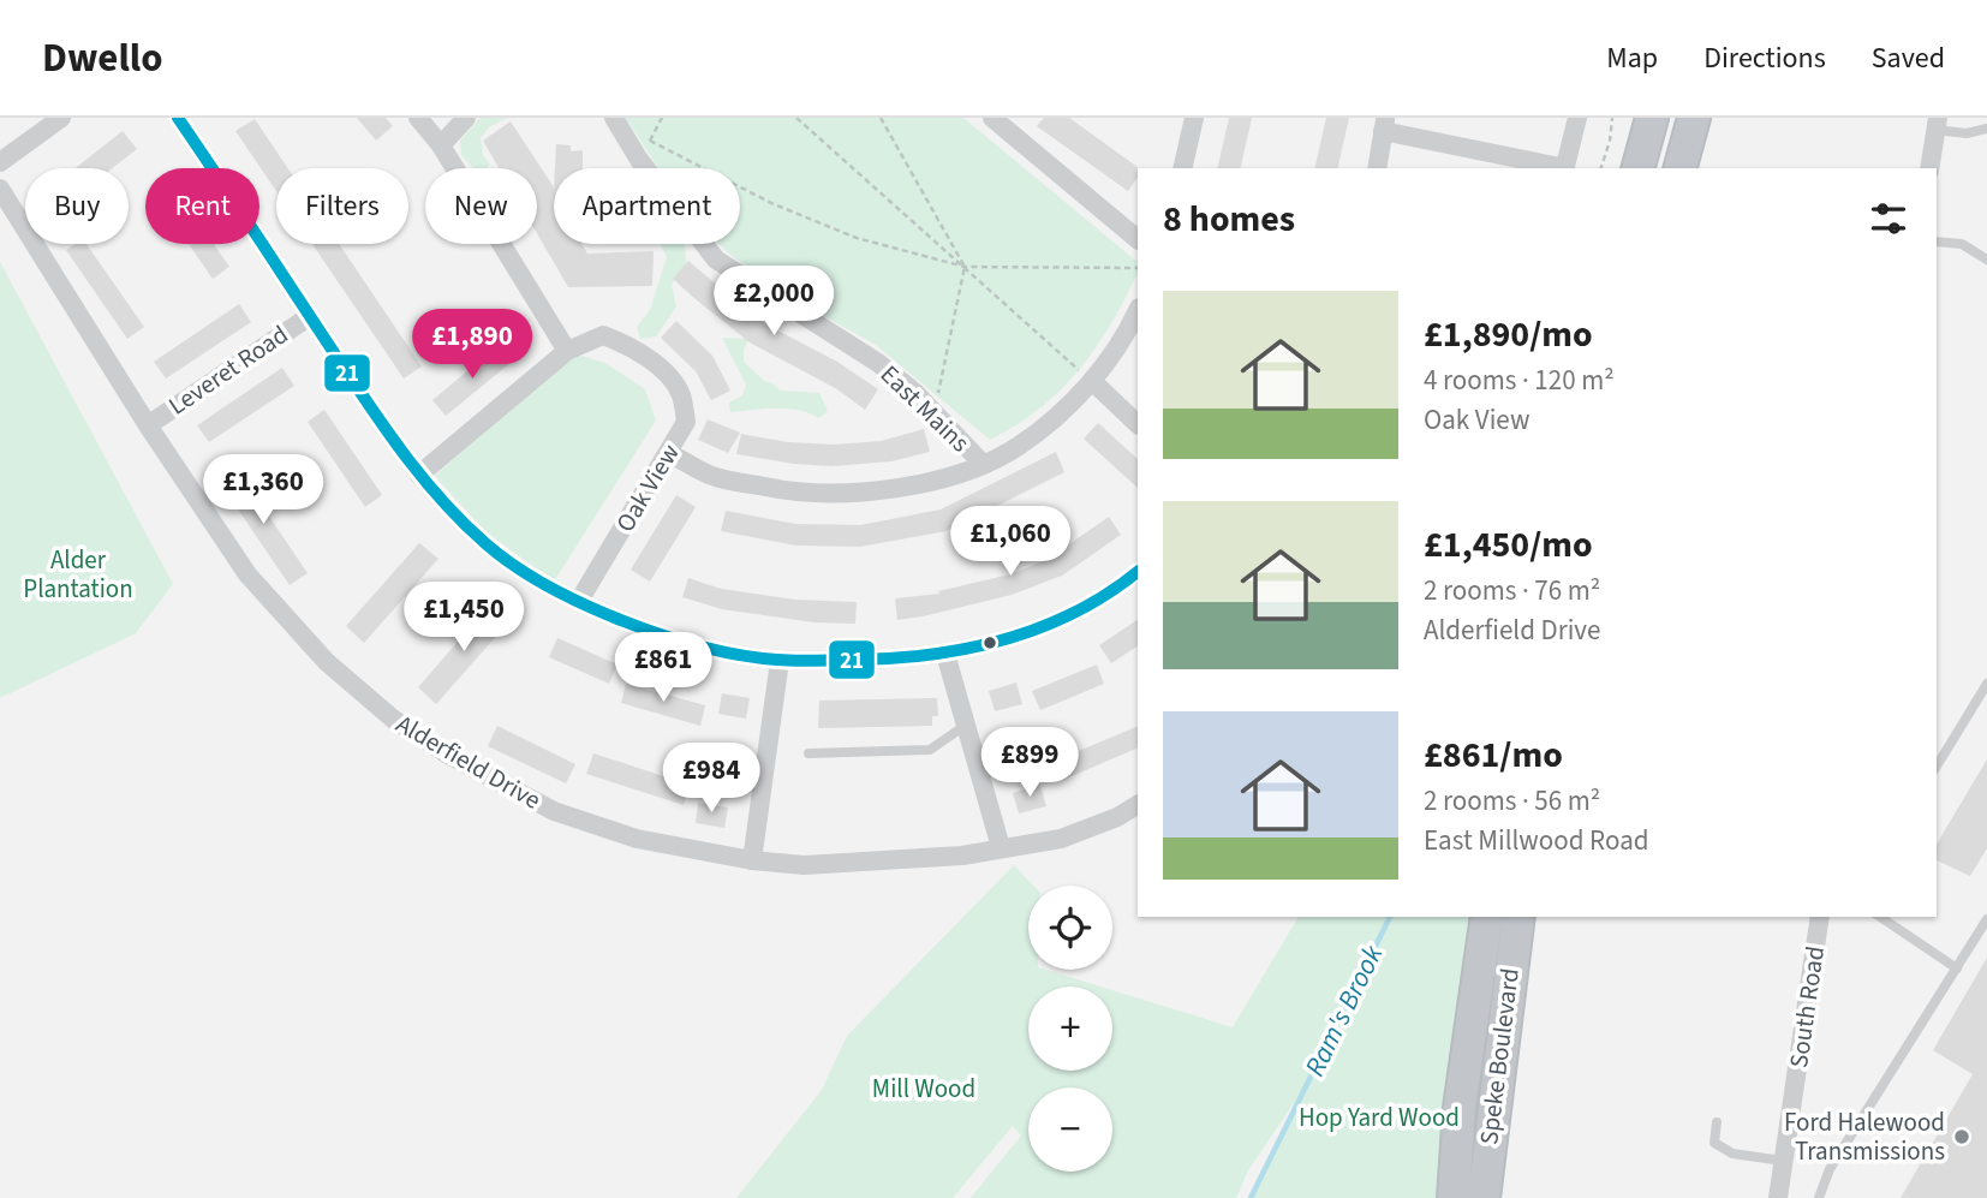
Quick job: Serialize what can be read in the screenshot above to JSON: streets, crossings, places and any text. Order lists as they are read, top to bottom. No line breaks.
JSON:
{"streets":{"highway":["Speke Boulevard"],"street":["Leveret Road","East Mains","Oak View","Alderfield Drive","South Road"]},"crossings":[["Leveret Road","Alderfield Drive"]],"water":["Ram's Brook"],"parks":["Alder Plantation","Mill Wood","Hop Yard Wood"],"places":["Ford Halewood Transmissions"],"lines":["transit line 21"],"page":{"header":"Dwello","nav":["Map","Directions","Saved"],"chip":["Buy","Rent","Filters","New","Apartment"],"heading":"8 homes","price":["£2,000","£1,890","£1,360","£1,060","£1,450","£861","£899","£984"],"list":[{"name":"£1,890/mo","note":"4 rooms · 120 m² · Oak View"},{"name":"£1,450/mo","note":"2 rooms · 76 m² · Alderfield Drive"},{"name":"£861/mo","note":"2 rooms · 56 m² · East Millwood Road"}],"map_buttons":["+","−"]}}
